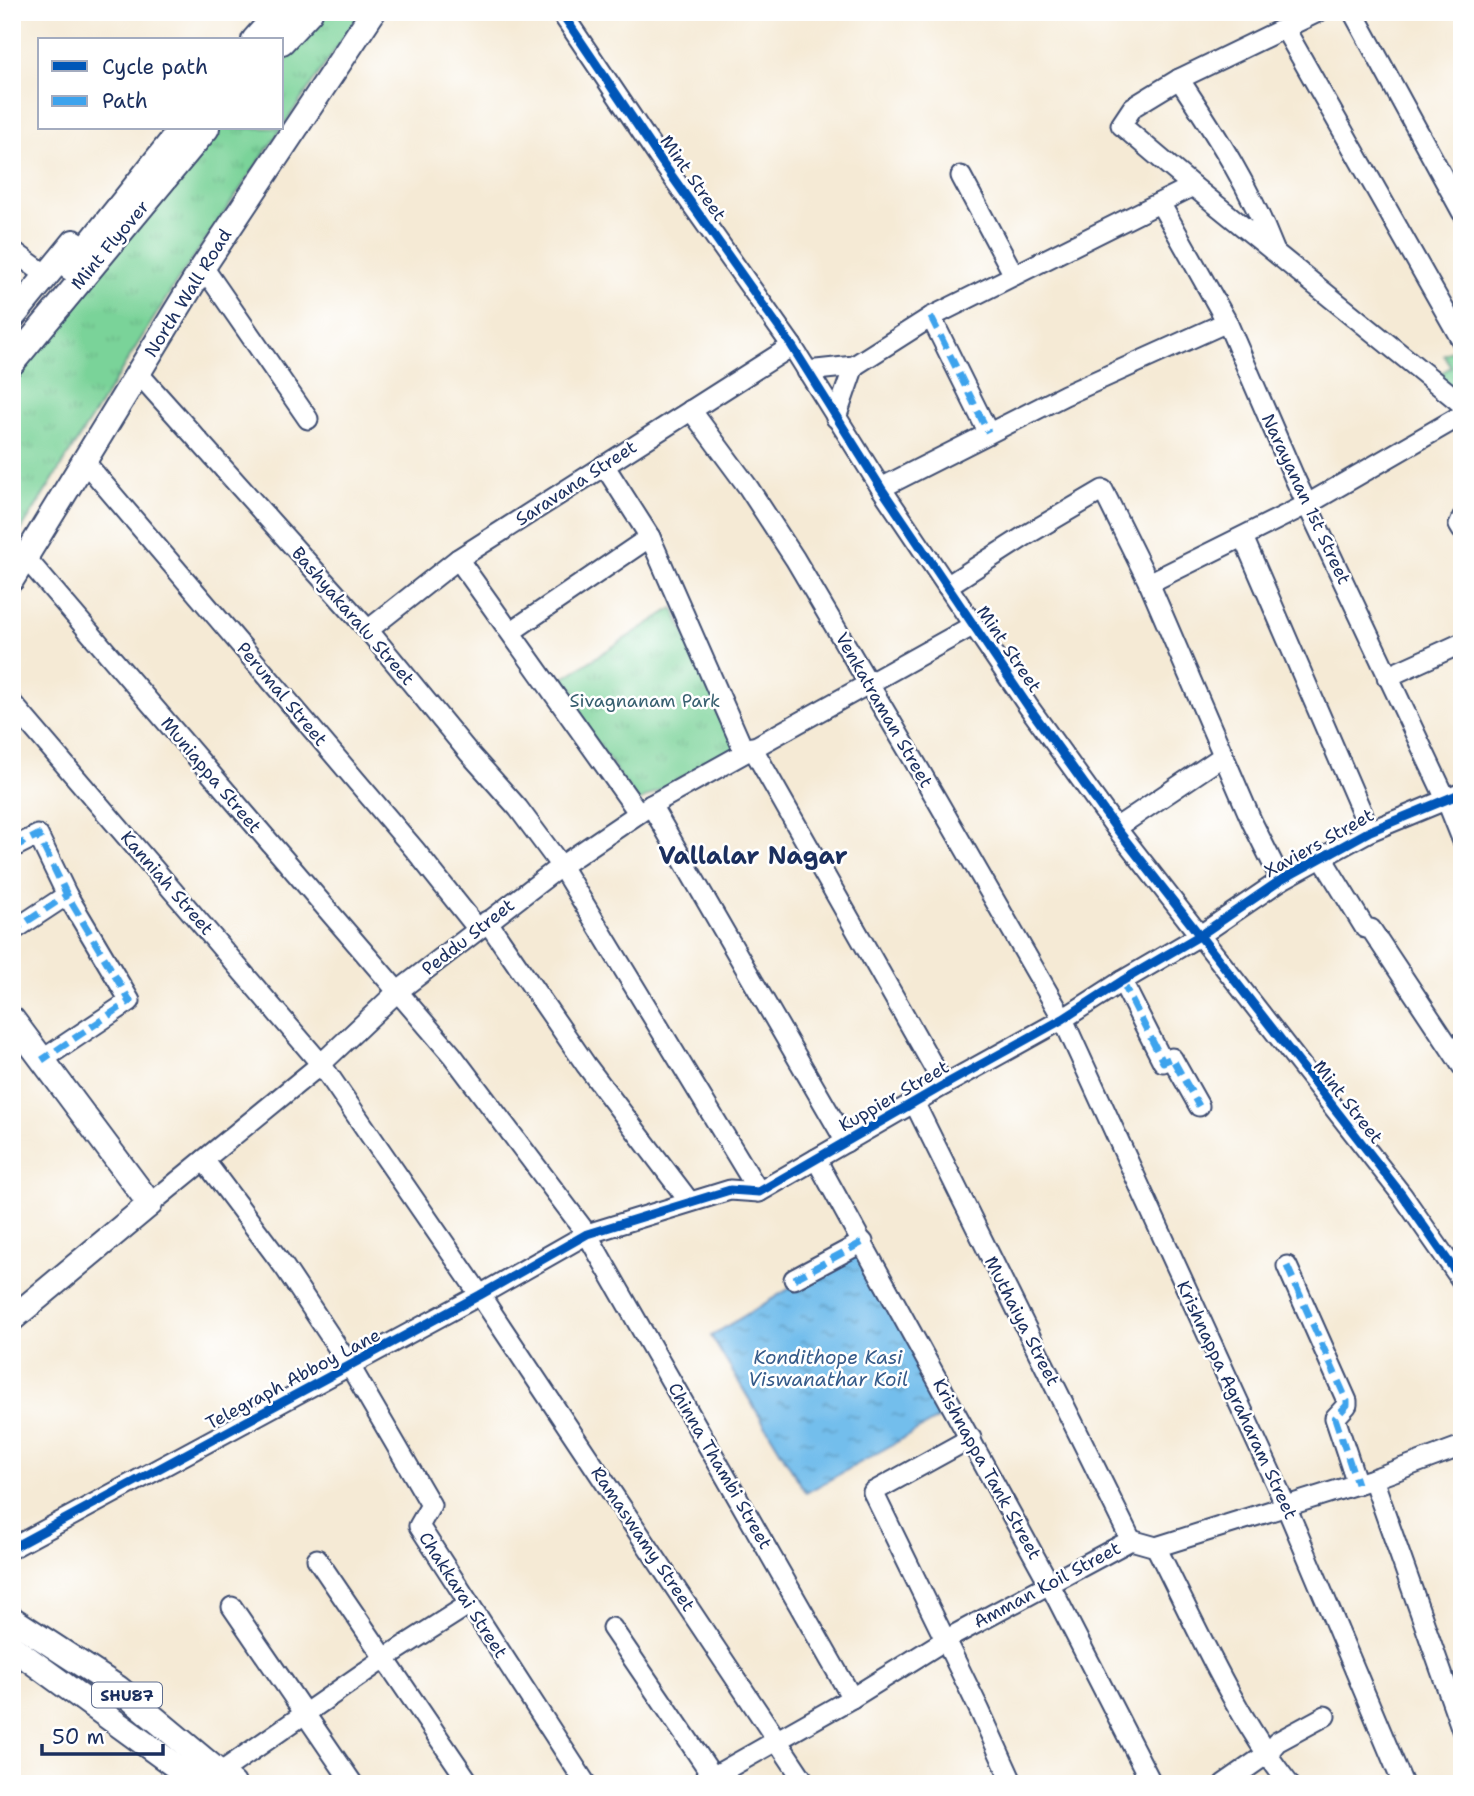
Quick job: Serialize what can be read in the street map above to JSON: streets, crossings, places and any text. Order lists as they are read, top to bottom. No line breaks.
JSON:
{"streets":{"main road":["Mint Flyover","North Wall Road","Peddu Street","SHU87"],"street":["Mint Street","Saravana Street","Narayanan 1st Street","Bashyakaralu Street","Perumal Street","Venkatraman Street","Muniappa Street","Xaviers Street","Kanniah Street","Kuppier Street","Muthaiya Street","Telegraph Abboy Lane","Krishnappa Agraharam Street","Chinna Thambi Street","Krishnappa Tank Street","Ramaswamy Street","Amman Koil Street","Chakkarai Street"]},"crossings":[["Mint Street","Saravana Street"],["Mint Street","Xaviers Street"],["Mint Street","Peddu Street"],["Mint Street","Kuppier Street"],["North Wall Road","Bashyakaralu Street"],["North Wall Road","Perumal Street"],["North Wall Road","Muniappa Street"],["Saravana Street","Bashyakaralu Street"],["Saravana Street","Venkatraman Street"],["Narayanan 1st Street","Xaviers Street"],["Bashyakaralu Street","Peddu Street"],["Bashyakaralu Street","Kuppier Street"],["Perumal Street","Peddu Street"],["Venkatraman Street","Peddu Street"],["Venkatraman Street","Kuppier Street"],["Venkatraman Street","Krishnappa Agraharam Street"],["Muniappa Street","Peddu Street"],["Muniappa Street","Telegraph Abboy Lane"],["Muniappa Street","Chinna Thambi Street"],["Xaviers Street","Kuppier Street"],["Kanniah Street","Peddu Street"],["Kanniah Street","Telegraph Abboy Lane"],["Kanniah Street","Ramaswamy Street"],["Kuppier Street","Muthaiya Street"],["Kuppier Street","Krishnappa Agraharam Street"],["Kuppier Street","Krishnappa Tank Street"],["Muthaiya Street","Amman Koil Street"],["Telegraph Abboy Lane","Chinna Thambi Street"],["Telegraph Abboy Lane","Ramaswamy Street"],["Telegraph Abboy Lane","Chakkarai Street"],["Chinna Thambi Street","Amman Koil Street"],["Krishnappa Tank Street","Amman Koil Street"],["Ramaswamy Street","Amman Koil Street"]],"districts":["Vallalar Nagar"],"water":["Kondithope Kasi Viswanathar Koil"],"parks":["Sivagnanam Park"],"legend":["Cycle path","Path"],"scale_bar":"50 m"}
